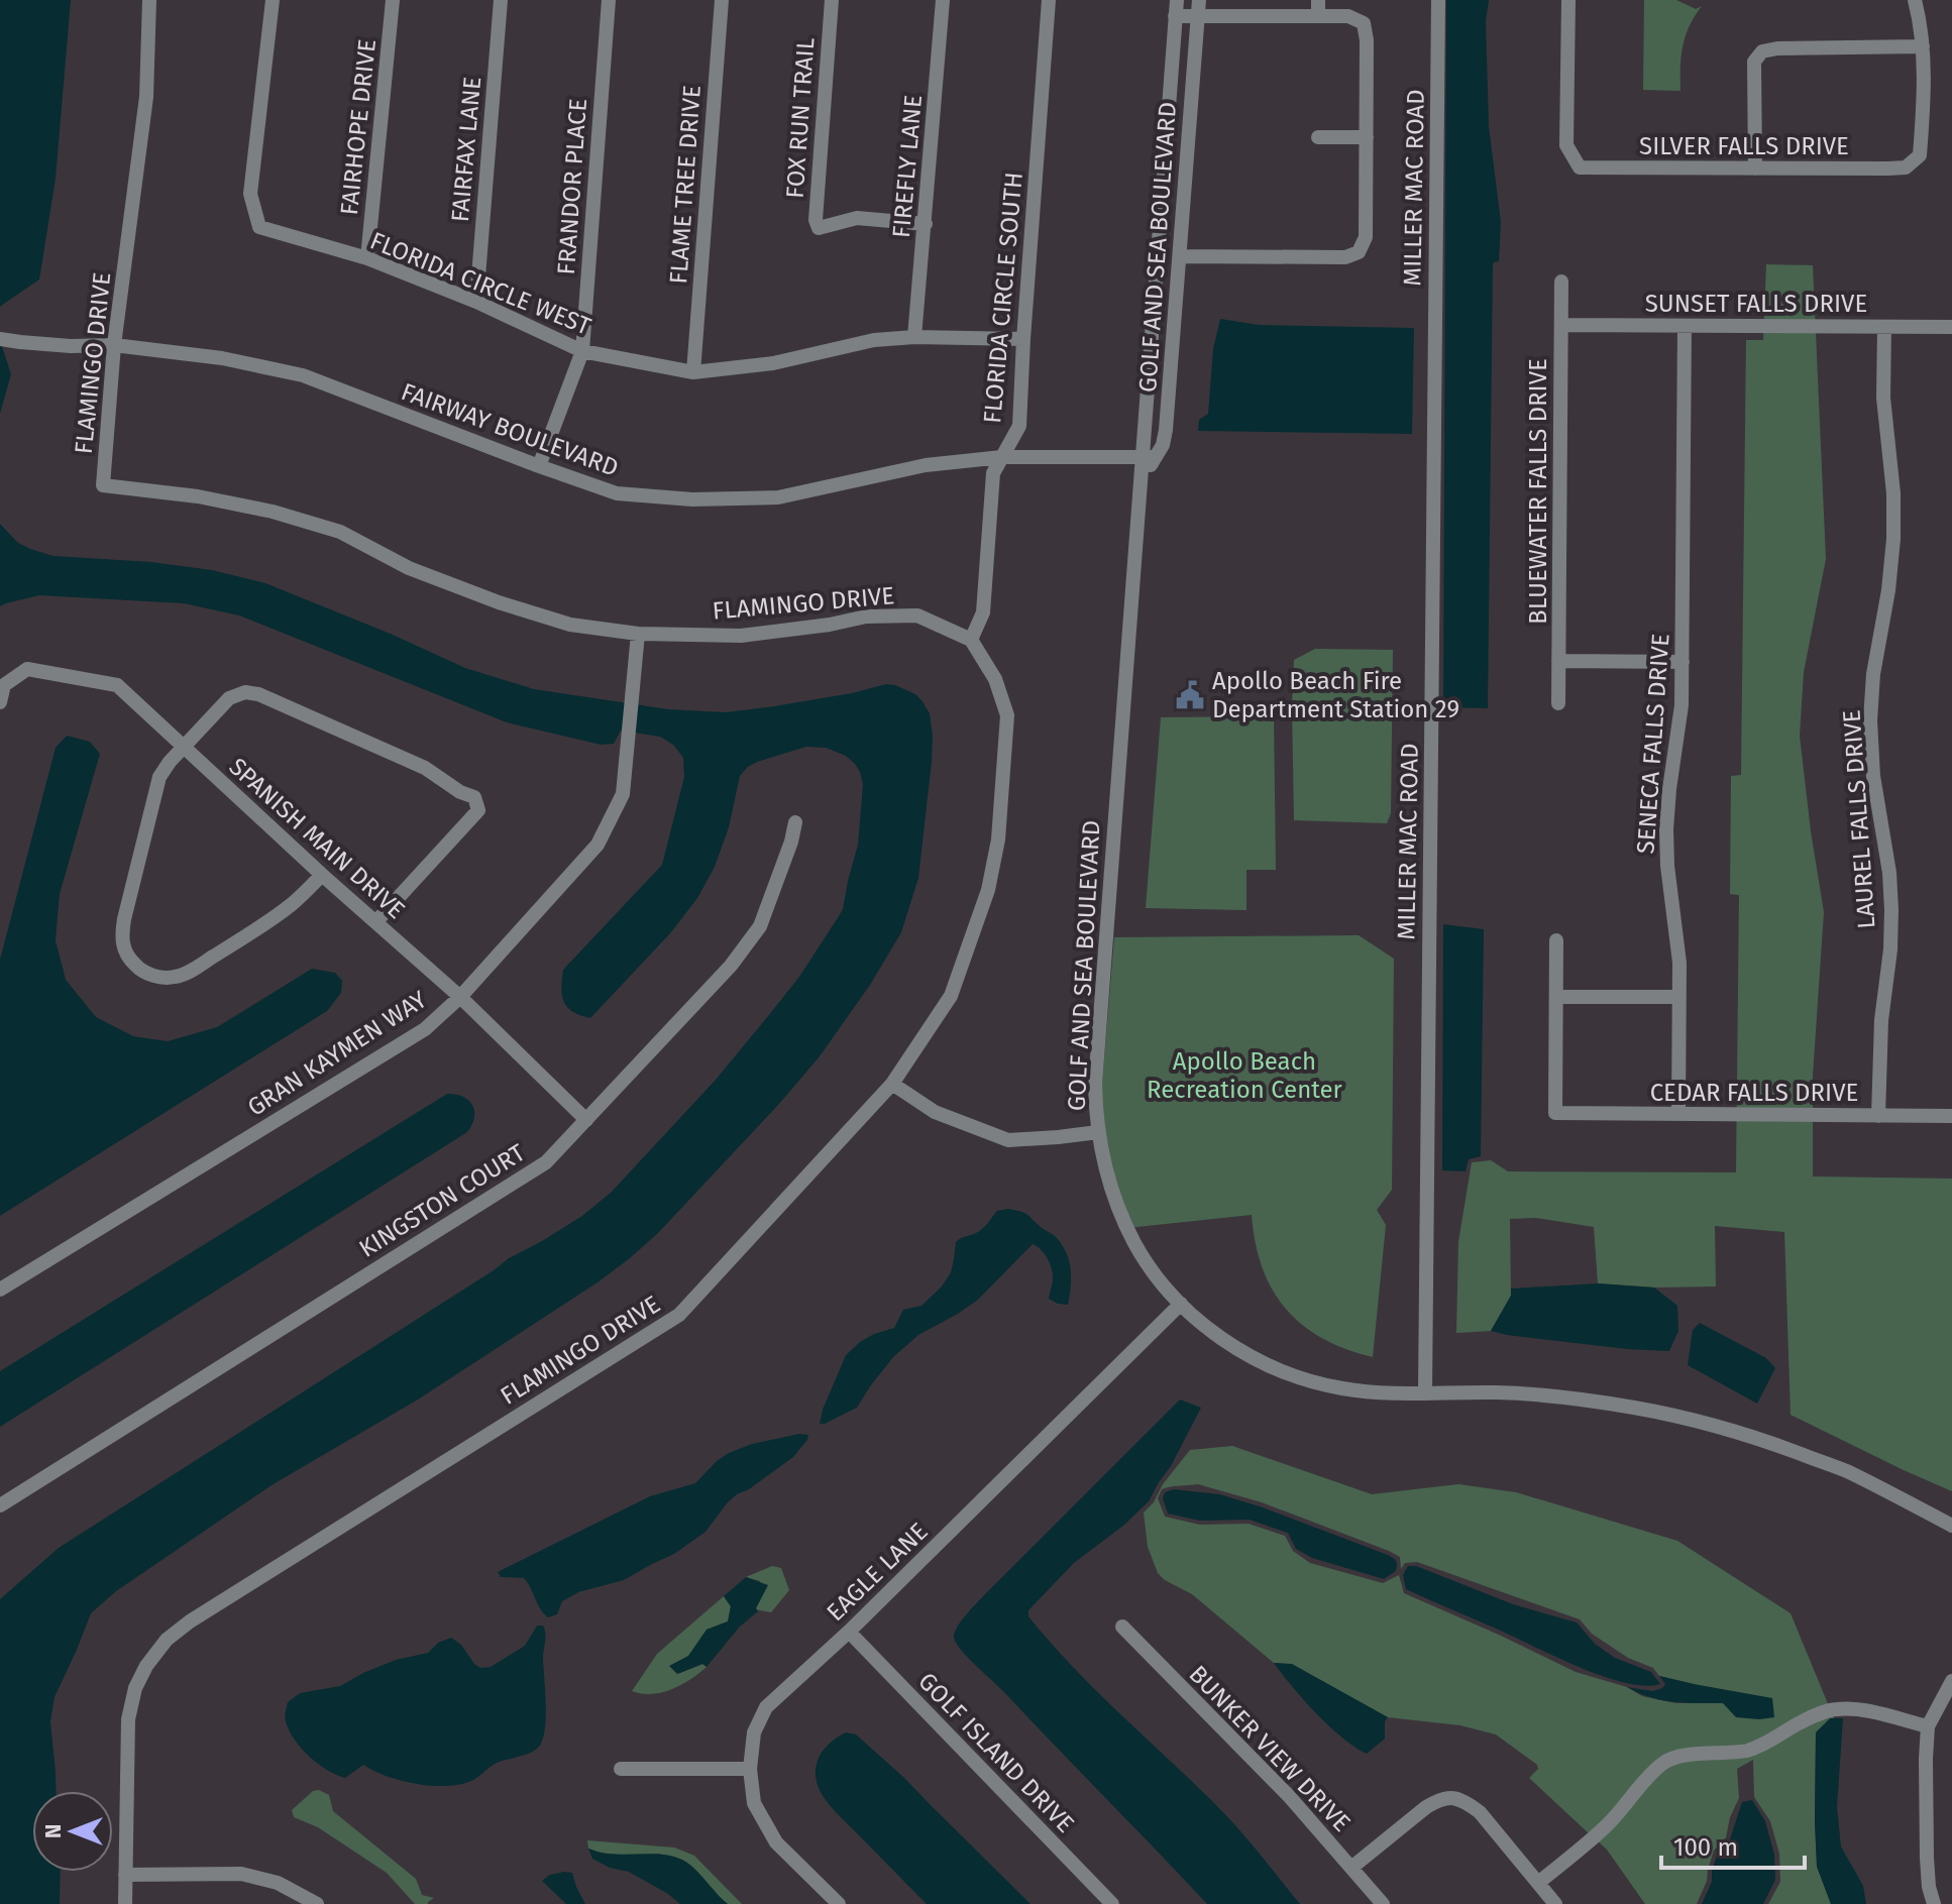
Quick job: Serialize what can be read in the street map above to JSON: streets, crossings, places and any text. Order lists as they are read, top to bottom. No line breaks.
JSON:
{"streets":{"street":["FOX RUN TRAIL","FAIRHOPE DRIVE","SILVER FALLS DRIVE","FAIRFAX LANE","FIREFLY LANE","FLAME TREE DRIVE","FRANDOR PLACE","MILLER MAC ROAD","GOLF AND SEA BOULEVARD","FLORIDA CIRCLE WEST","FLORIDA CIRCLE SOUTH","SUNSET FALLS DRIVE","FLAMINGO DRIVE","FAIRWAY BOULEVARD","BLUEWATER FALLS DRIVE","SENECA FALLS DRIVE","LAUREL FALLS DRIVE","SPANISH MAIN DRIVE","GRAN KAYMEN WAY","CEDAR FALLS DRIVE","KINGSTON COURT","EAGLE LANE","BUNKER VIEW DRIVE","GOLF ISLAND DRIVE"]},"crossings":[["FOX RUN TRAIL","FIREFLY LANE"],["FAIRHOPE DRIVE","FLORIDA CIRCLE WEST"],["FAIRFAX LANE","FLORIDA CIRCLE WEST"],["FIREFLY LANE","FLORIDA CIRCLE WEST"],["FLAME TREE DRIVE","FLORIDA CIRCLE WEST"],["FRANDOR PLACE","FLORIDA CIRCLE WEST"],["FRANDOR PLACE","FAIRWAY BOULEVARD"],["MILLER MAC ROAD","GOLF AND SEA BOULEVARD"],["GOLF AND SEA BOULEVARD","FAIRWAY BOULEVARD"],["GOLF AND SEA BOULEVARD","EAGLE LANE"],["FLORIDA CIRCLE WEST","FLORIDA CIRCLE SOUTH"],["FLORIDA CIRCLE SOUTH","FLAMINGO DRIVE"],["FLORIDA CIRCLE SOUTH","FAIRWAY BOULEVARD"],["SUNSET FALLS DRIVE","BLUEWATER FALLS DRIVE"],["SUNSET FALLS DRIVE","SENECA FALLS DRIVE"],["SUNSET FALLS DRIVE","LAUREL FALLS DRIVE"],["FLAMINGO DRIVE","FAIRWAY BOULEVARD"],["FLAMINGO DRIVE","GRAN KAYMEN WAY"],["SENECA FALLS DRIVE","CEDAR FALLS DRIVE"],["LAUREL FALLS DRIVE","CEDAR FALLS DRIVE"],["SPANISH MAIN DRIVE","GRAN KAYMEN WAY"],["SPANISH MAIN DRIVE","KINGSTON COURT"],["EAGLE LANE","GOLF ISLAND DRIVE"]],"parks":["Apollo Beach Recreation Center"],"places":{"public building":["Apollo Beach Fire Department Station 29"]},"scale_bar":"100 m","north":"left"}
